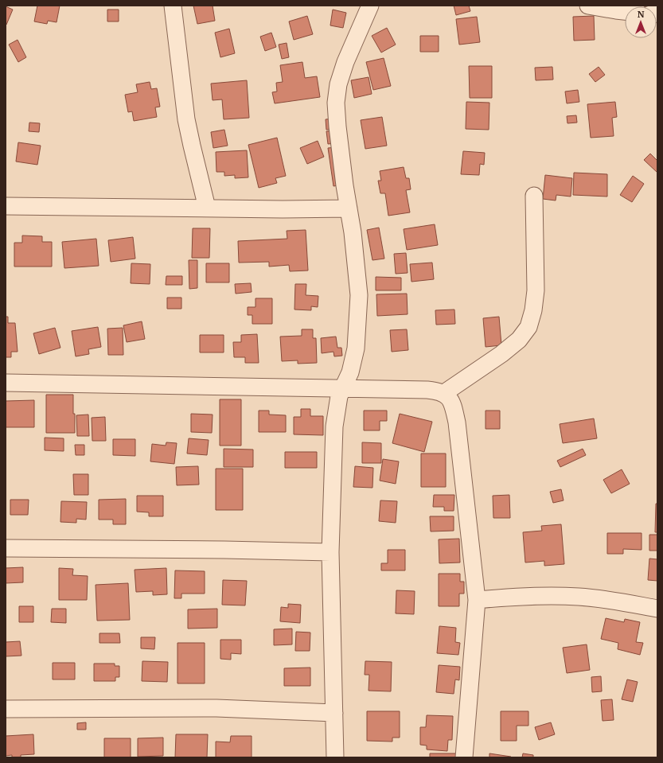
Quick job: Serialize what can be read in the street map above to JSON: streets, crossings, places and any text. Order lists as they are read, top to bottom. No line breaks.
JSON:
{"north":"top"}
